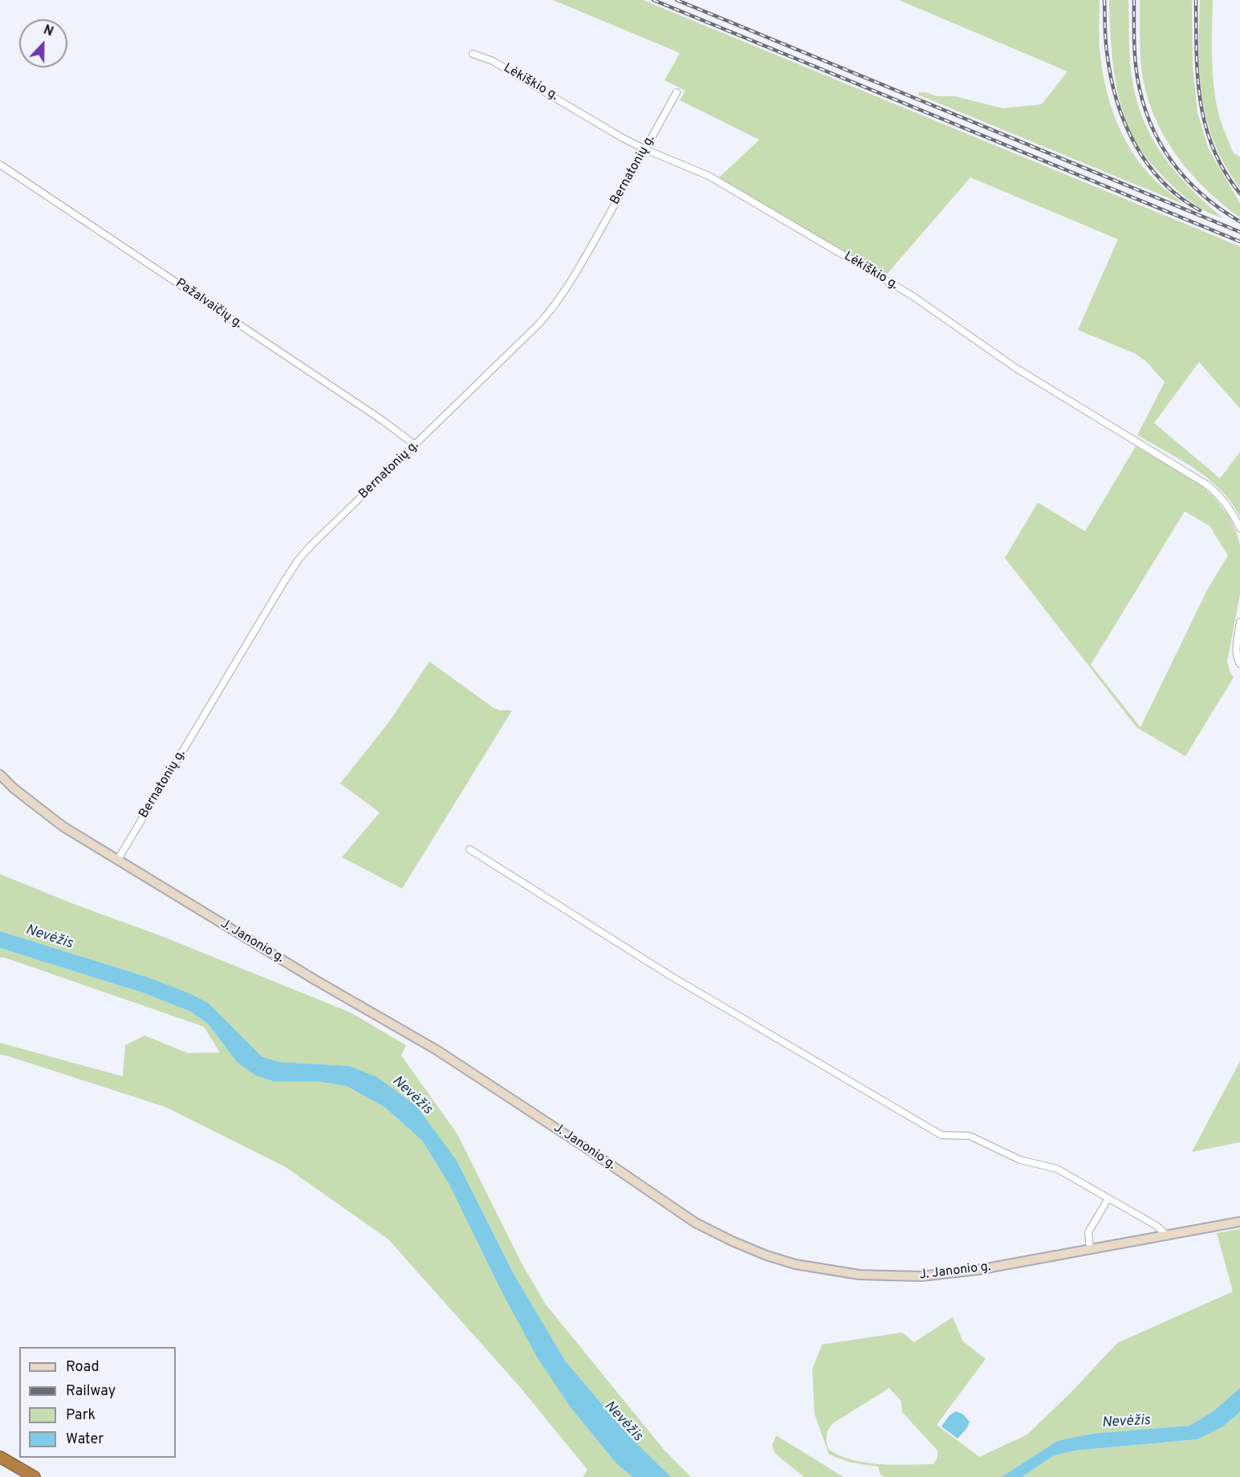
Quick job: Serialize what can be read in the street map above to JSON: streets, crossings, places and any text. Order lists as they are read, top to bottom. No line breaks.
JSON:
{"streets":{"street":["Lėkiškio g.","Bernatonių g.","Pažalvaičių g.","J. Janonio g."]},"crossings":[["Lėkiškio g.","Bernatonių g."],["Bernatonių g.","Pažalvaičių g."],["Bernatonių g.","J. Janonio g."]],"water":["Nevėžis"],"legend":["Road","Railway","Park","Water"],"north":"top"}
